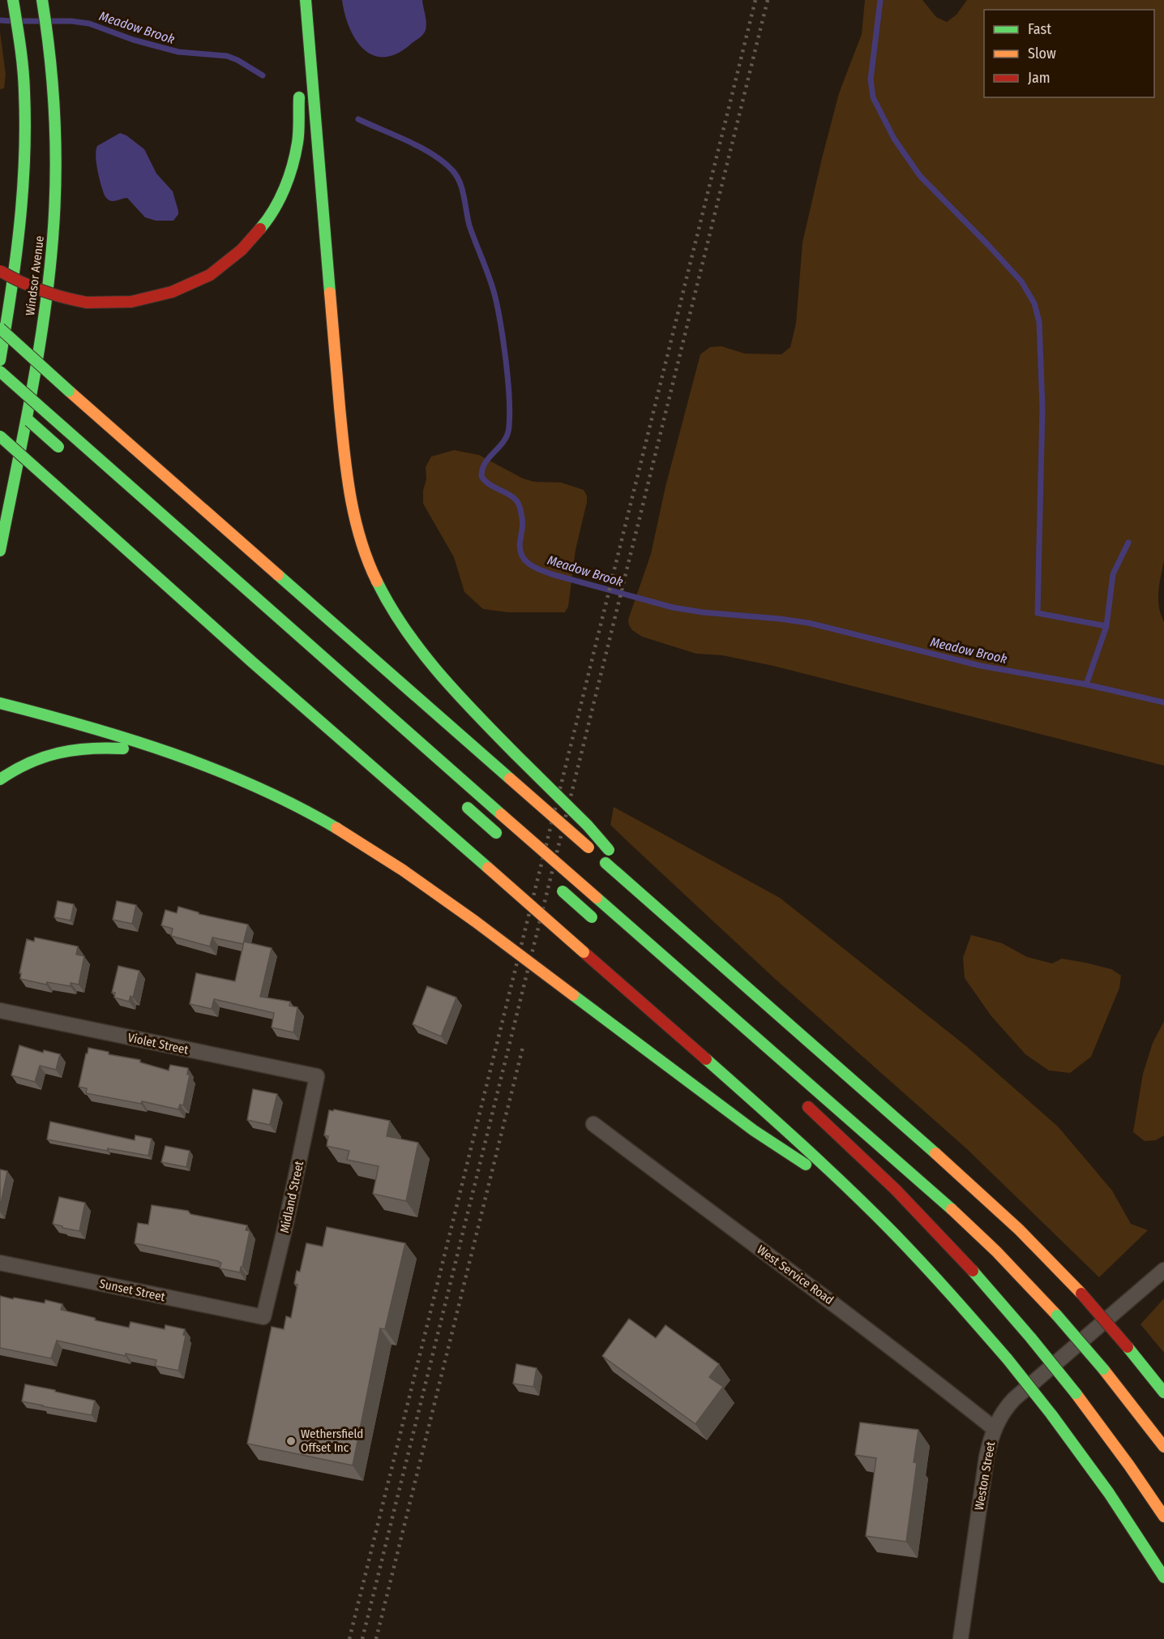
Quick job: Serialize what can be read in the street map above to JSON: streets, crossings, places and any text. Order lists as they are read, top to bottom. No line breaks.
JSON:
{"streets":{"main road":["Windsor Avenue"],"street":["Violet Street","Midland Street","West Service Road","Sunset Street","Weston Street"]},"crossings":[["Violet Street","Midland Street"],["Midland Street","Sunset Street"],["West Service Road","Weston Street"]],"water":["Meadow Brook"],"places":["Wethersfield Offset Inc"],"legend":["Fast","Slow","Jam"]}
